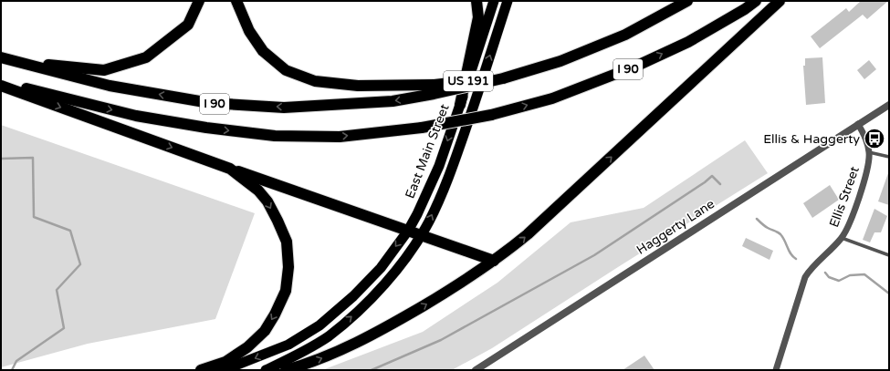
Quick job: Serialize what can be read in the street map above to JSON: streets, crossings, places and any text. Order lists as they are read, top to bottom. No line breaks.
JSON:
{"streets":{"highway":["I 90","US 191","East Main Street"],"street":["Ellis Street","Haggerty Lane"]},"crossings":[["I 90","US 191"],["Ellis Street","Haggerty Lane"]],"places":{"bus stop":["Ellis & Haggerty"]}}
